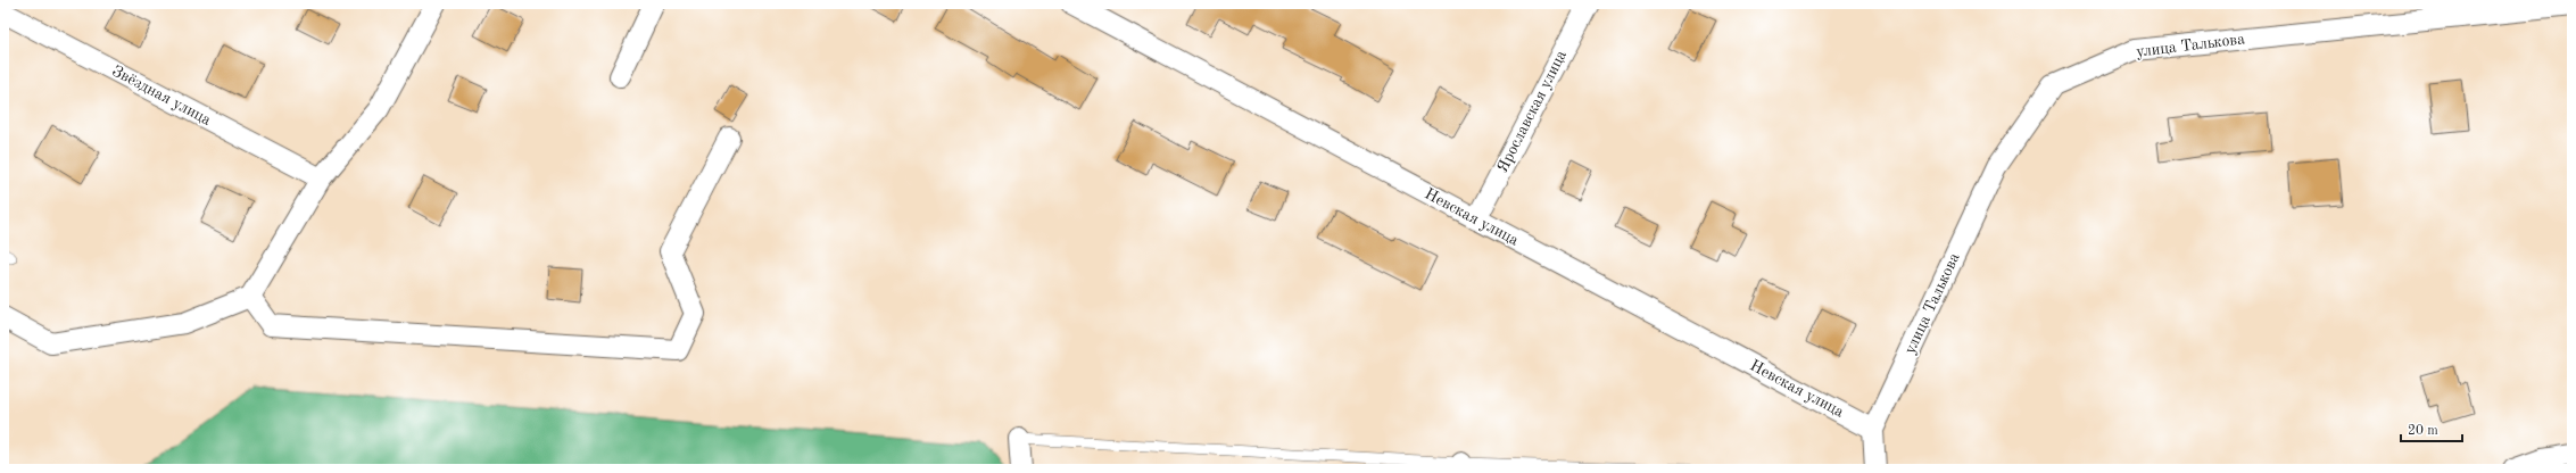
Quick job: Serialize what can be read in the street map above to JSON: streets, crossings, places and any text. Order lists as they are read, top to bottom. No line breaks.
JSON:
{"streets":{"street":["улица Талькова","Звёздная улица","Ярославская улица","Невская улица"]},"crossings":[["улица Талькова","Невская улица"],["Ярославская улица","Невская улица"]],"scale_bar":"20 m"}
